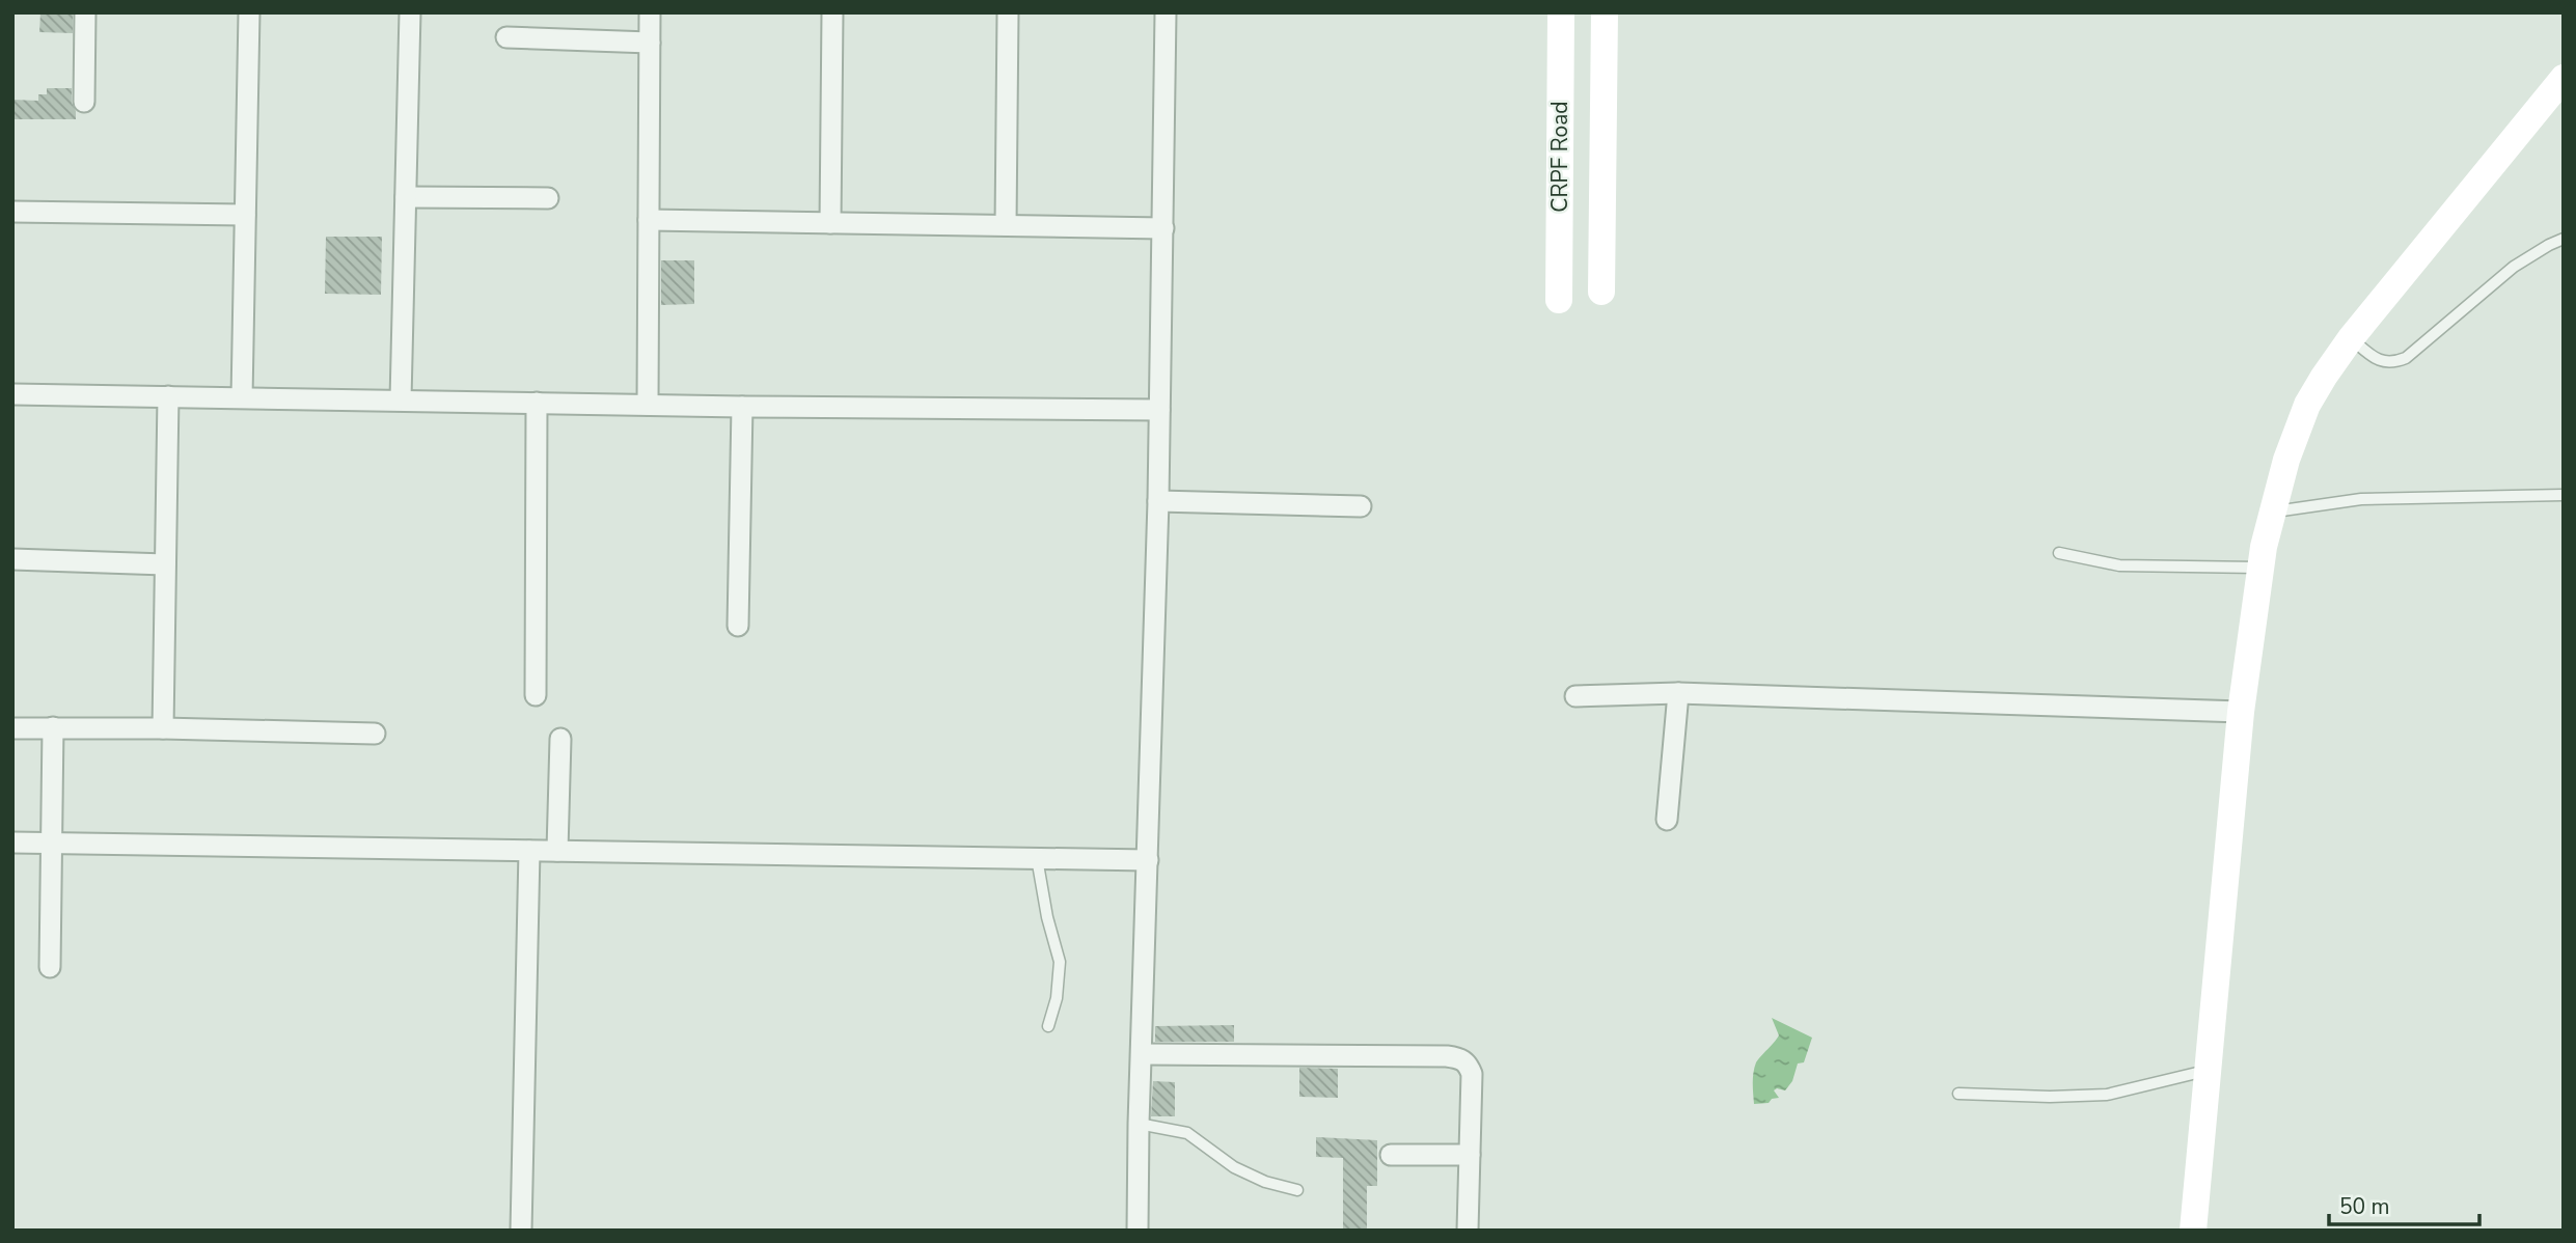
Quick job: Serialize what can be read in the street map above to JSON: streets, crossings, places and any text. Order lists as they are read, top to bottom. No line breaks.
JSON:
{"streets":{"street":["CRPF Road"]},"scale_bar":"50 m"}
